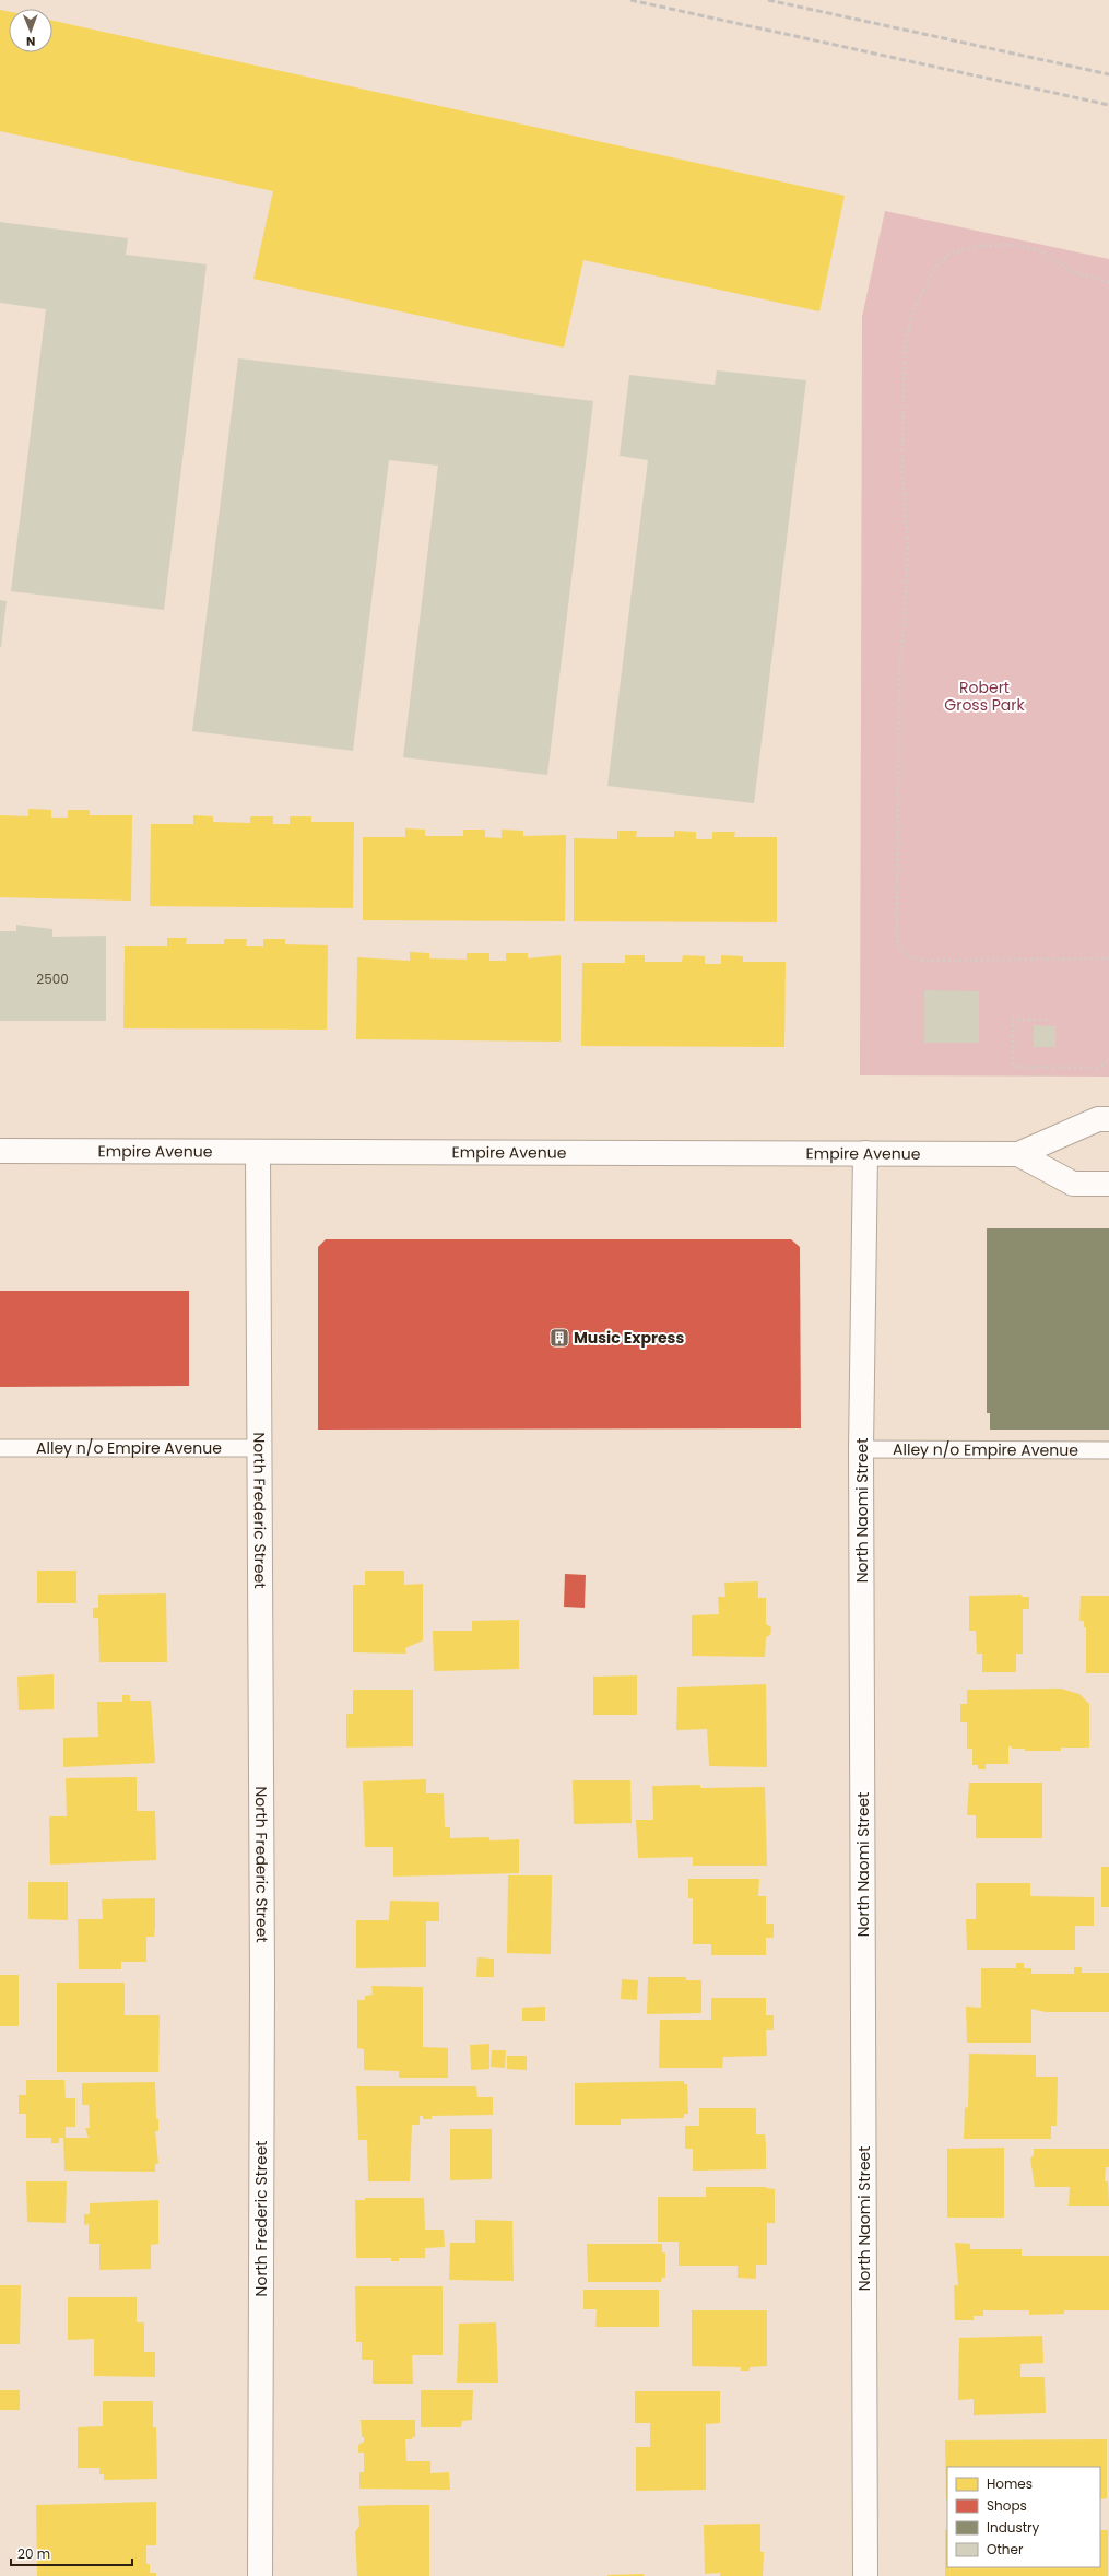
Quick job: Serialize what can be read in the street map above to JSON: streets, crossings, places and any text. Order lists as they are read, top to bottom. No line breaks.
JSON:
{"streets":{"street":["Empire Avenue","North Frederic Street","North Naomi Street"],"lane":["Alley n/o Empire Avenue"]},"crossings":[["Empire Avenue","North Frederic Street"],["Empire Avenue","North Naomi Street"],["Alley n/o Empire Avenue","North Frederic Street"],["Alley n/o Empire Avenue","North Naomi Street"]],"parks":["Robert Gross Park"],"places":{"building":["Music Express"]},"house_numbers":["2500"],"legend":["Homes","Shops","Industry","Other"],"scale_bar":"20 m","north":"bottom"}
